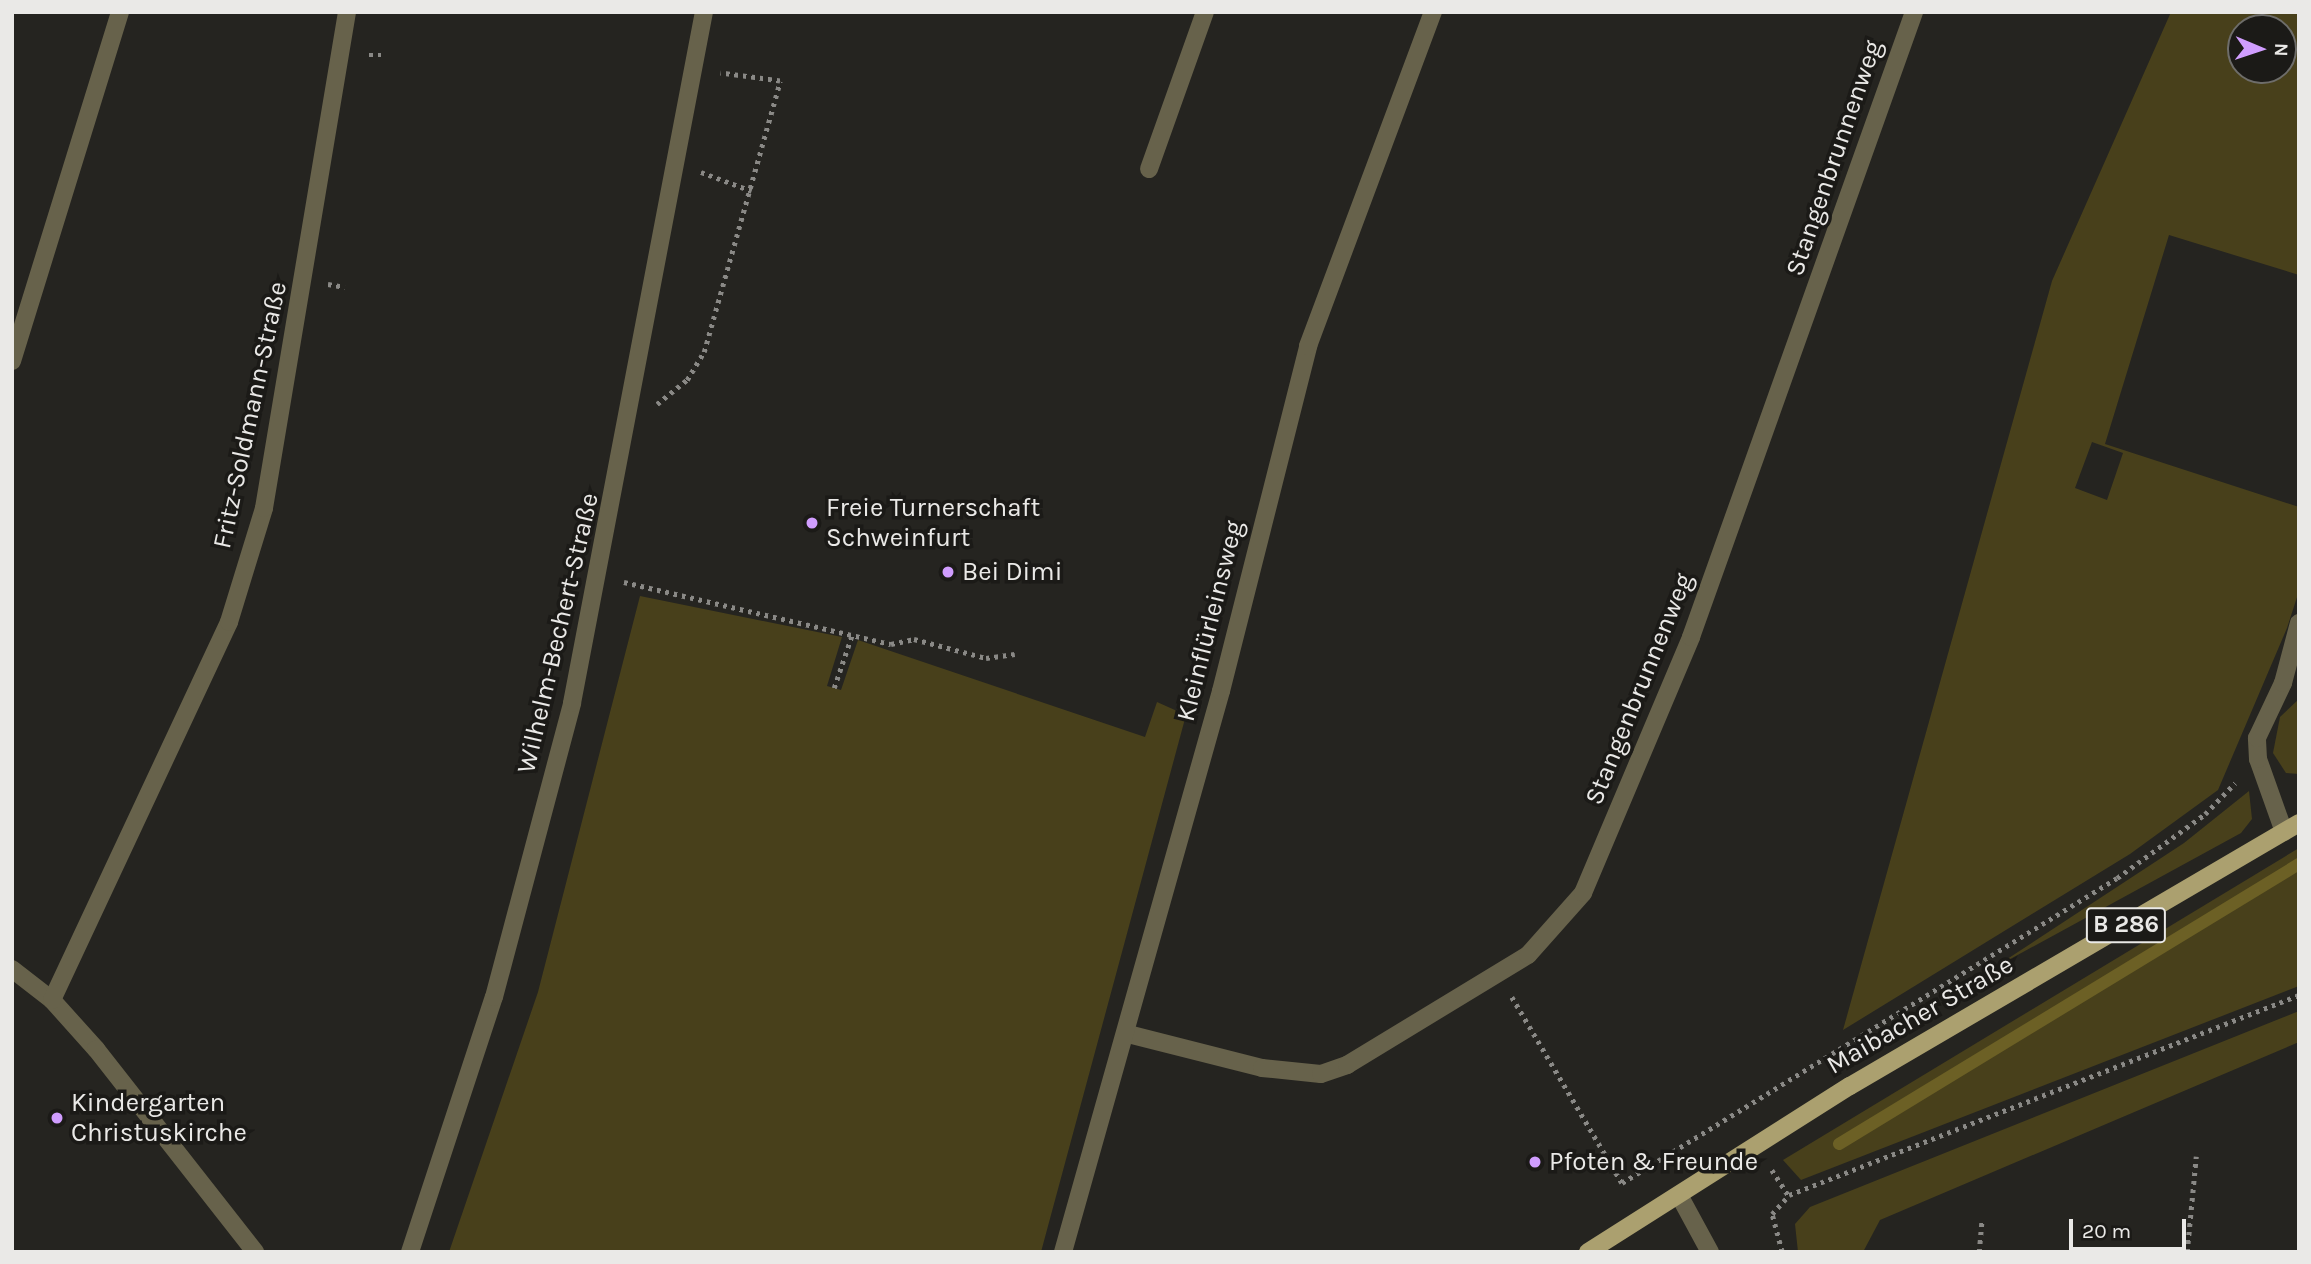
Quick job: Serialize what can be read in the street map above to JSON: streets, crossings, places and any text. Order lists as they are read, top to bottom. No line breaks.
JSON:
{"streets":{"main road":["B 286","Maibacher Straße"],"street":["Stangenbrunnenweg","Fritz-Soldmann-Straße","Kleinflürleinsweg","Wilhelm-Bechert-Straße"]},"crossings":[["Stangenbrunnenweg","Kleinflürleinsweg"]],"places":["Freie Turnerschaft Schweinfurt","Bei Dimi","Kindergarten Christuskirche","Pfoten & Freunde"],"scale_bar":"20 m","north":"right"}
